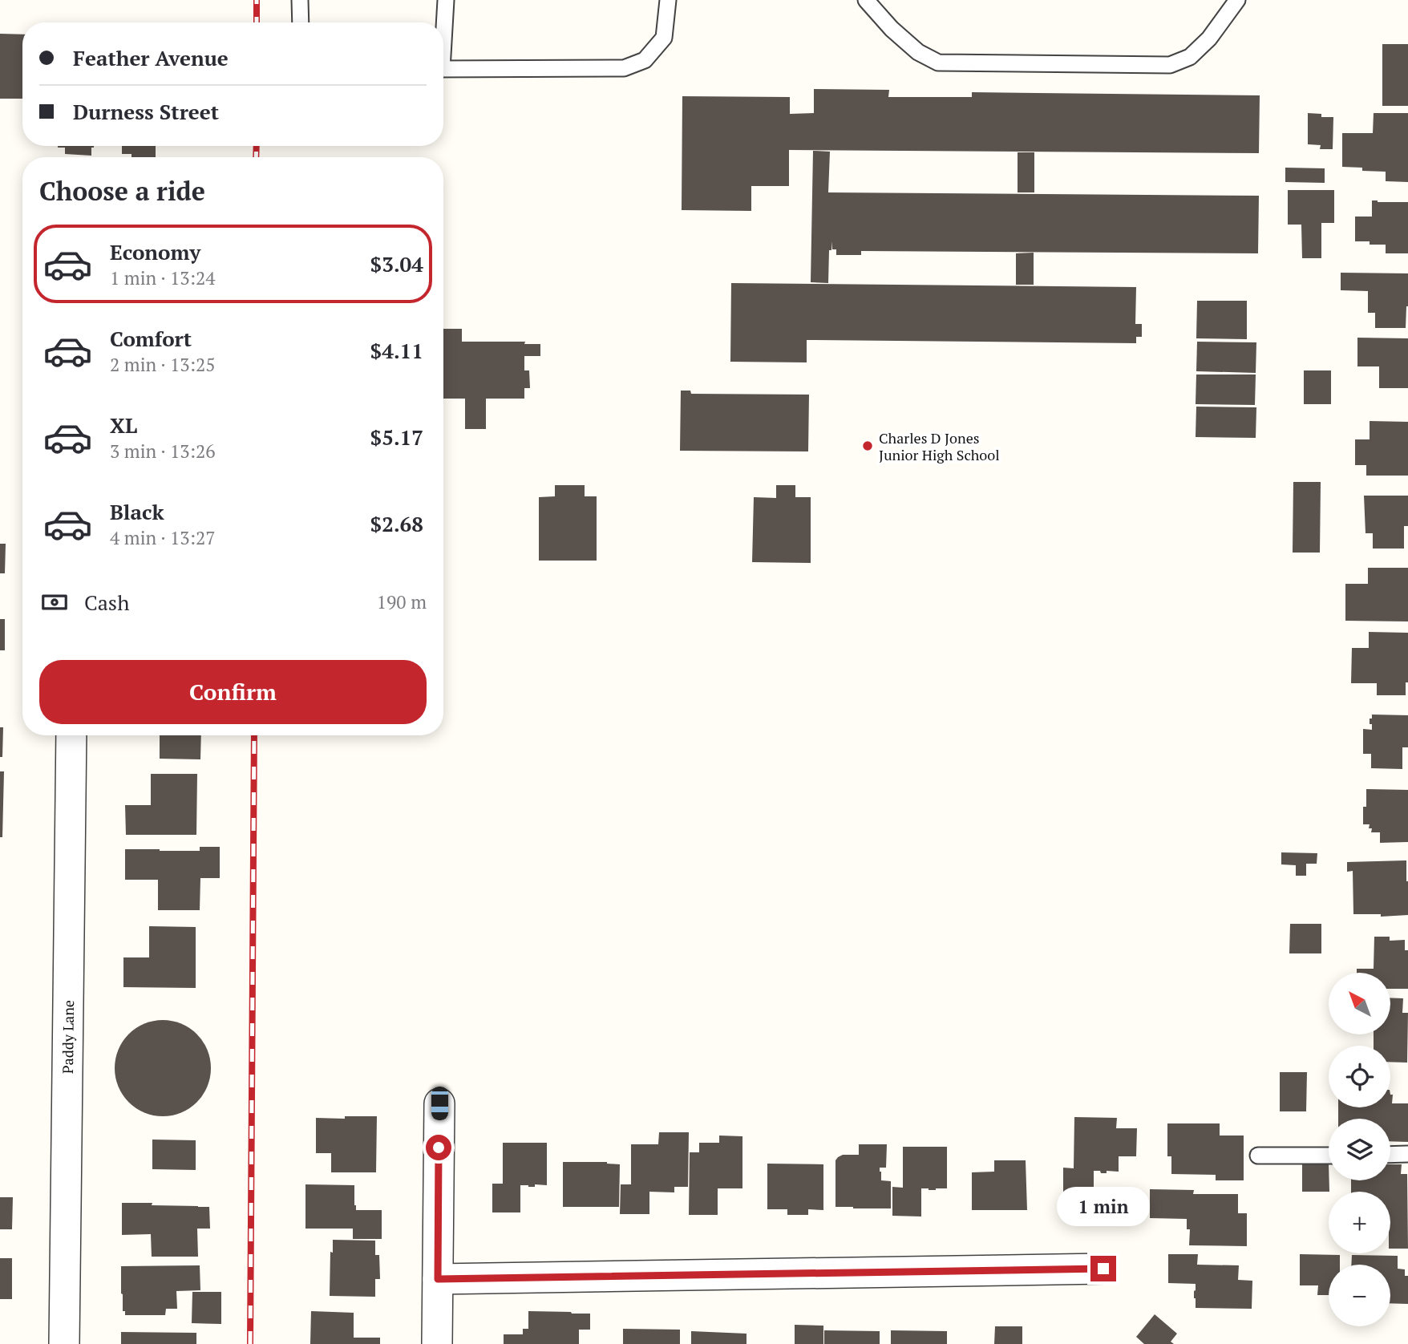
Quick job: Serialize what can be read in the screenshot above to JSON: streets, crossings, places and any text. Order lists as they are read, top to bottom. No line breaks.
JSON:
{"streets":{"street":["Paddy Lane"]},"places":["Charles D Jones Junior High School"],"north":"top left","page":{"banner":["Feather Avenue","Durness Street"],"heading":"Choose a ride","list":[{"name":"Economy","note":"1 min · 13:24","value":"$3.04"},{"name":"Comfort","note":"2 min · 13:25","value":"$4.11"},{"name":"XL","note":"3 min · 13:26","value":"$5.17"},{"name":"Black","note":"4 min · 13:27","value":"$2.68"}],"pay":["Cash","190 m"],"buttons":"Confirm","map_buttons":["+","−"],"bubble":"1 min"}}
